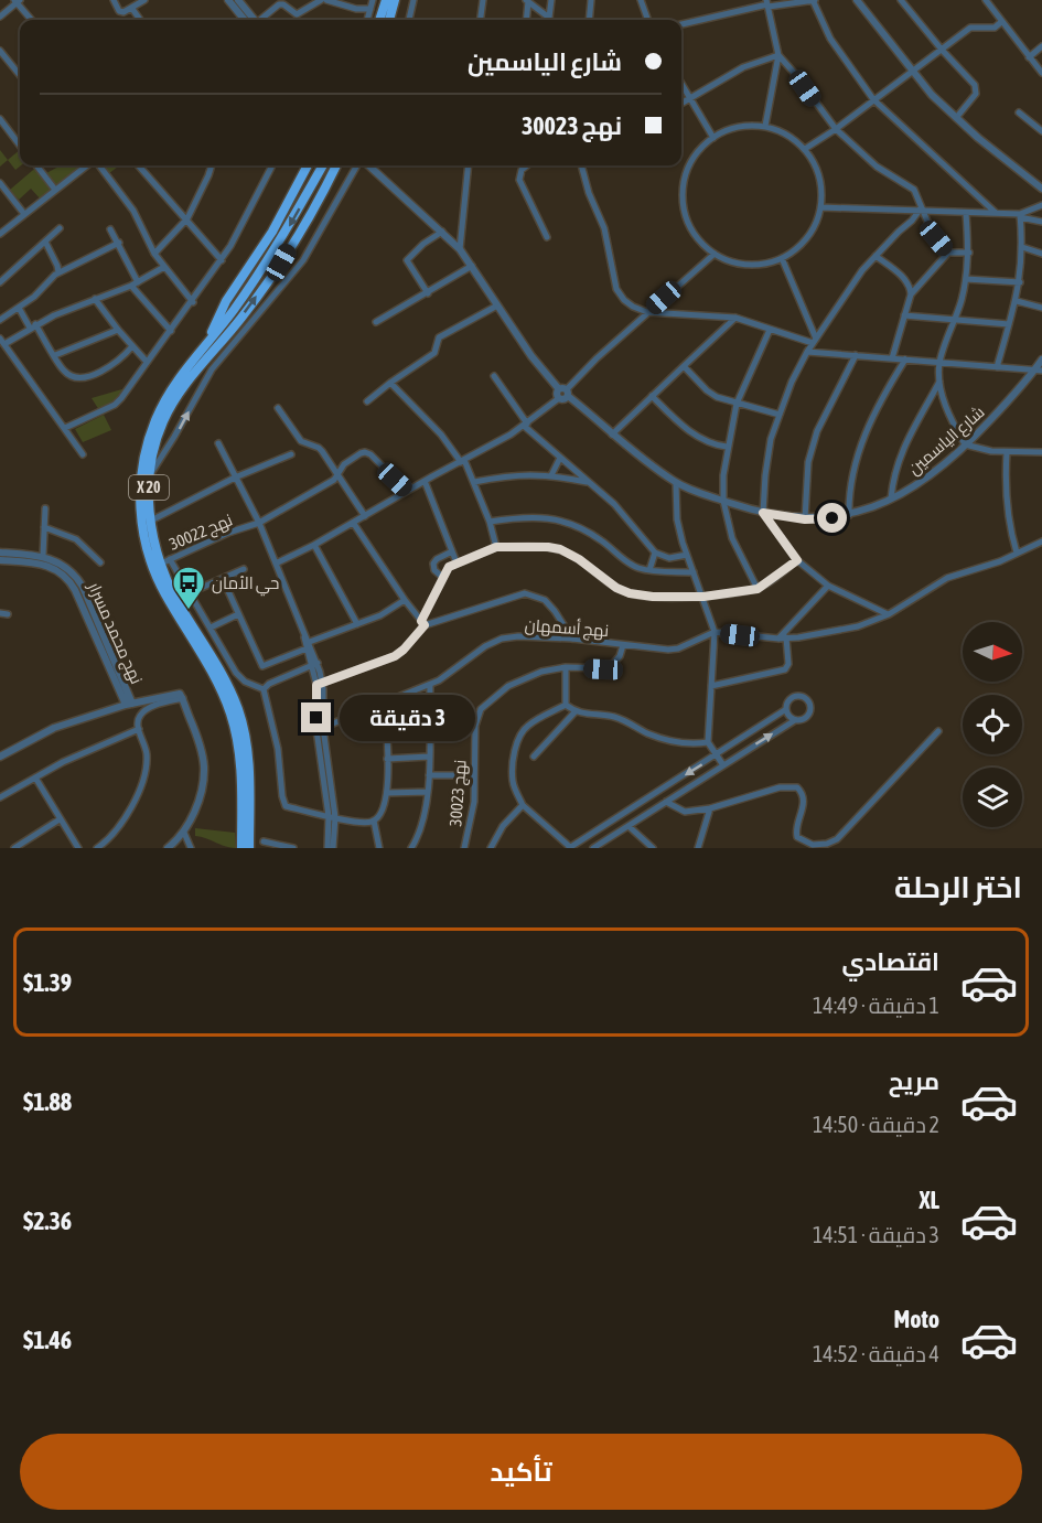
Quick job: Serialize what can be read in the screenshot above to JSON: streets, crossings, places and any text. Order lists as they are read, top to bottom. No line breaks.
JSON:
{"streets":{"highway":["X 20"],"street":["شارع الياسمين","نهج 30022","نهج أسمهان","نهج محمد مسرار","نهج 30023"]},"crossings":[["X 20","نهج 30022"],["نهج أسمهان","نهج 30023"]],"places":{"bus stop":["حي الأمان"]},"north":"right","page":{"banner":["شارع الياسمين","نهج 30023"],"bubble":"3 دقيقة","heading":"اختر الرحلة","list":[{"name":"اقتصادي","note":"1 دقيقة · 14:49","value":"$1.39"},{"name":"مريح","note":"2 دقيقة · 14:50","value":"$1.88"},{"name":"XL","note":"3 دقيقة · 14:51","value":"$2.36"},{"name":"Moto","note":"4 دقيقة · 14:52","value":"$1.46"}],"buttons":"تأكيد"}}
